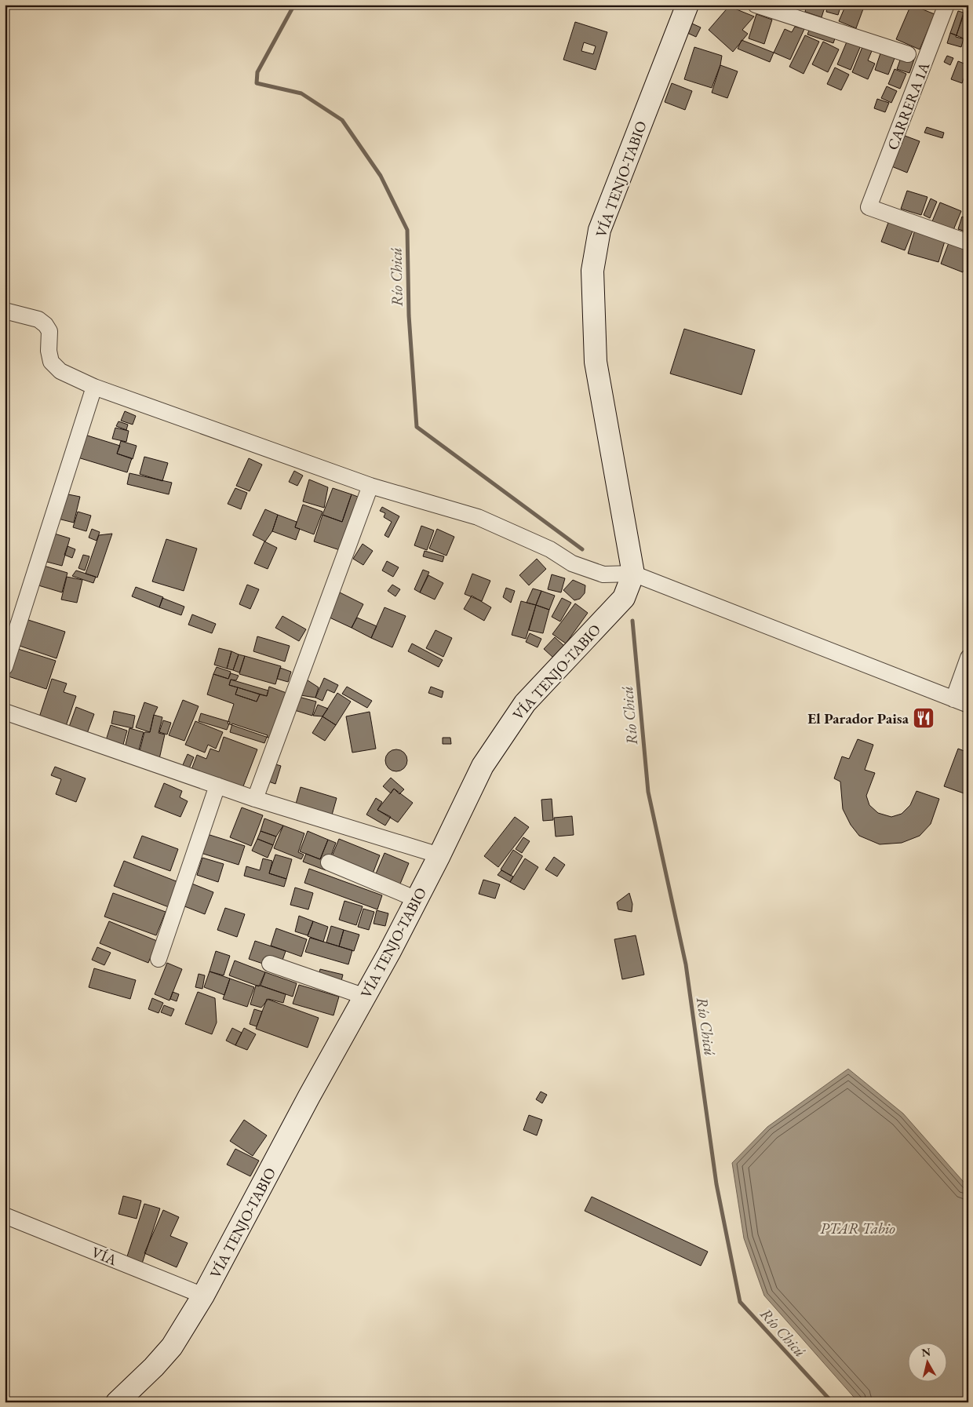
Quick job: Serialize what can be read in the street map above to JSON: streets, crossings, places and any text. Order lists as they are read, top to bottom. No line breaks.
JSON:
{"streets":{"main road":["VÍA TENJO-TABIO"],"street":["CARRERA 1A","VÍA"]},"crossings":[["VÍA TENJO-TABIO","VÍA"]],"water":["Río Chicú","PTAR Tabio"],"places":{"restaurant":["El Parador Paisa"]},"north":"top"}
